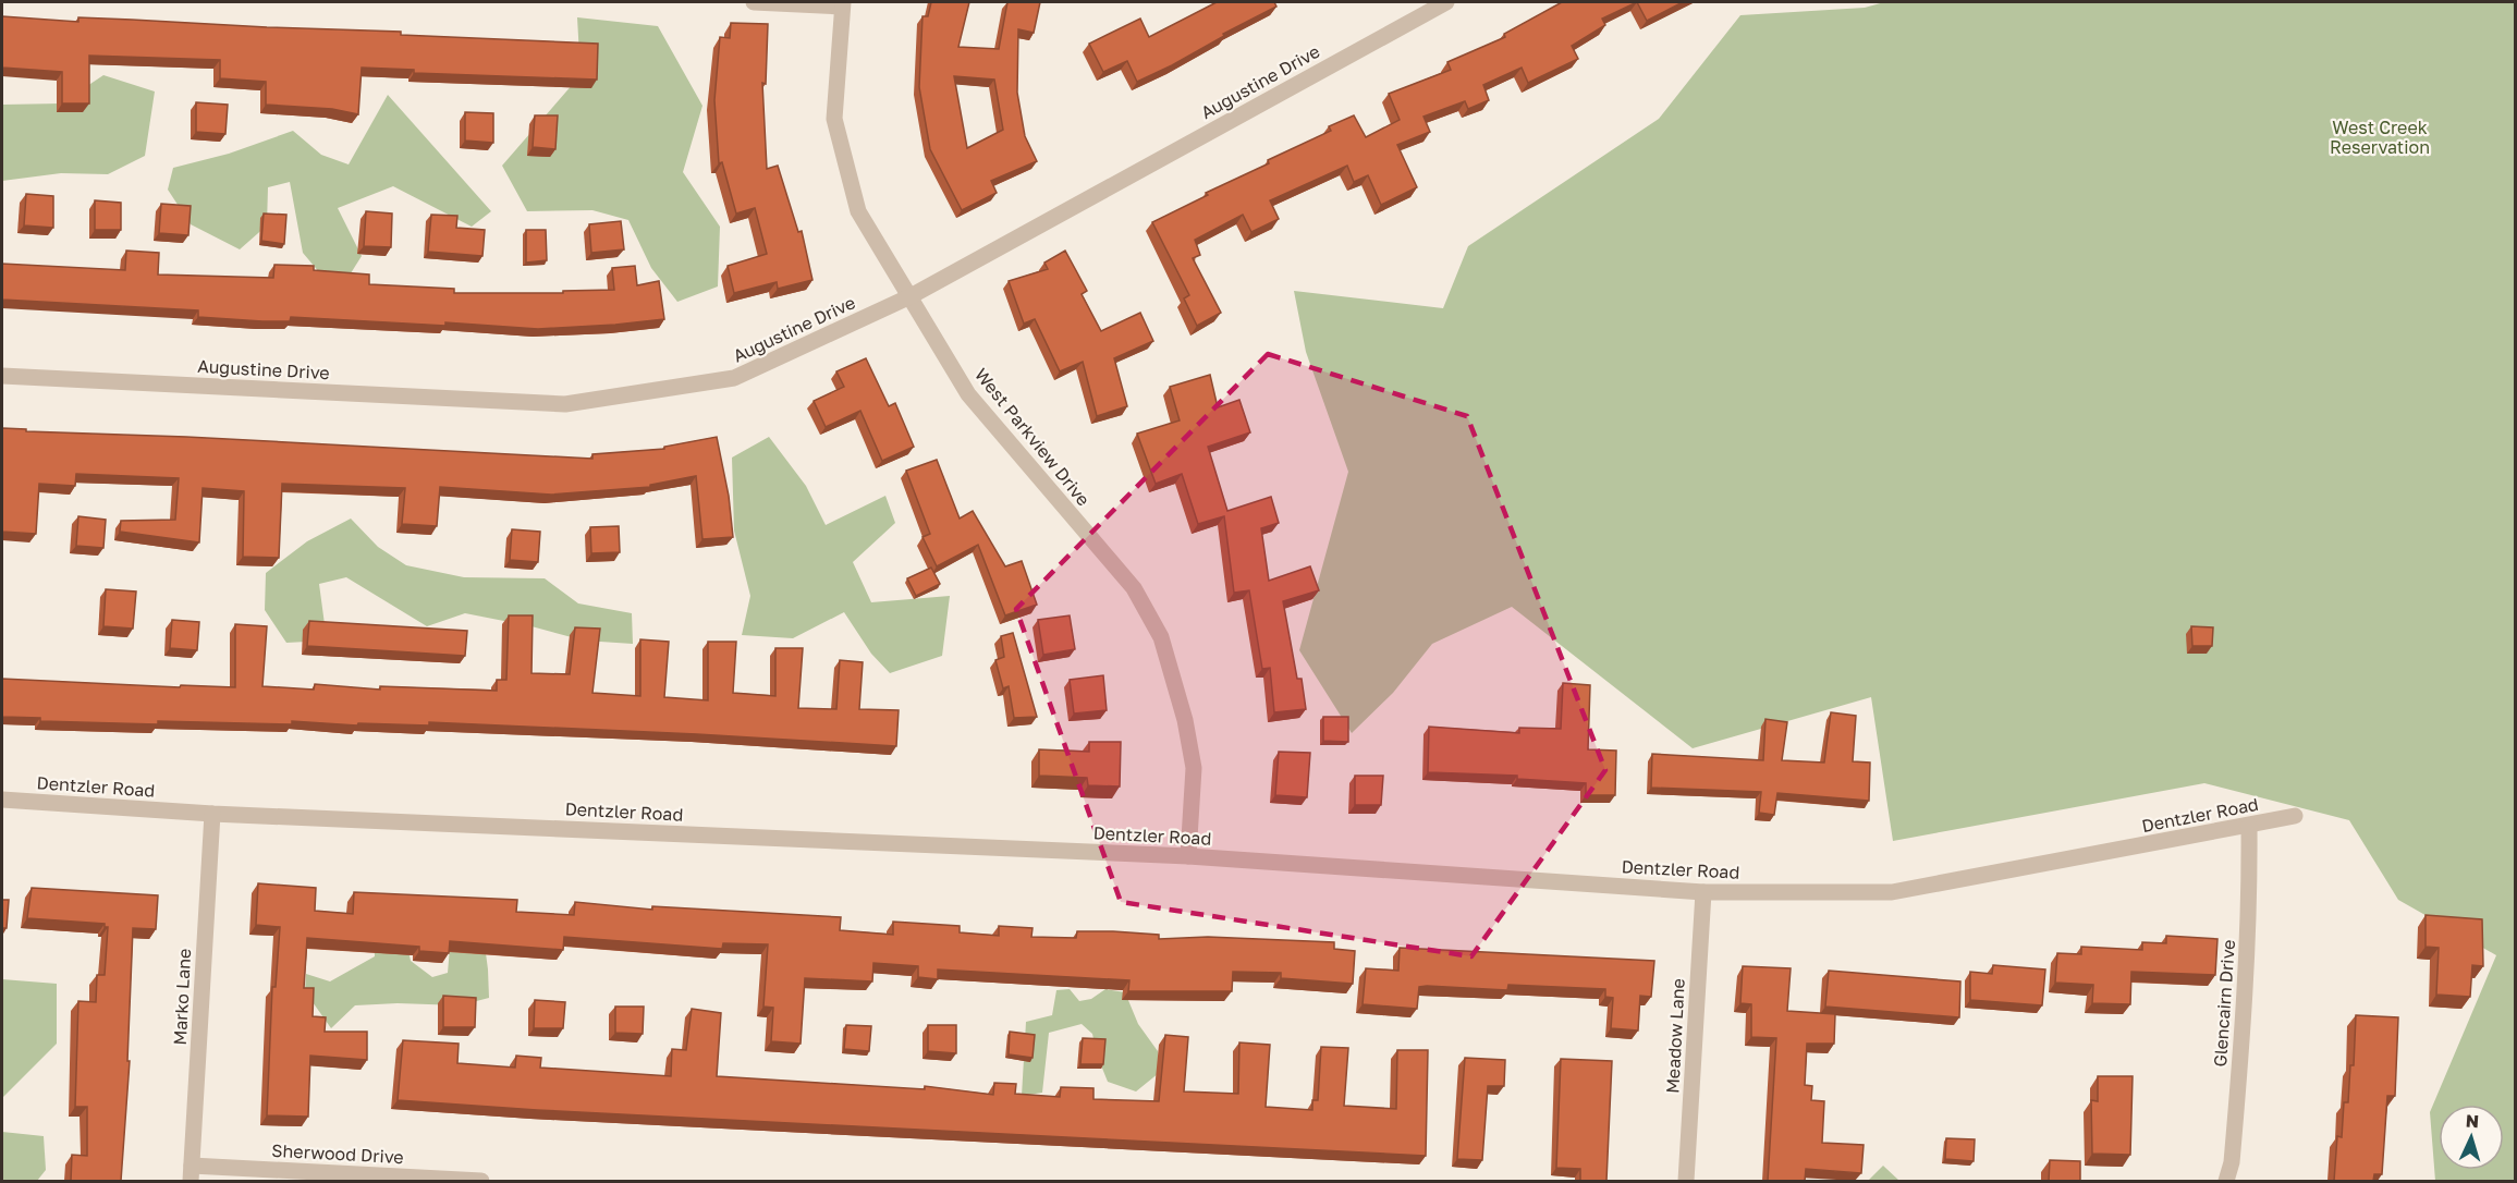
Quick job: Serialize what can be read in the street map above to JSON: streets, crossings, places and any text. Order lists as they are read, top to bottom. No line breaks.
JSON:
{"streets":{"street":["Augustine Drive","West Parkview Drive","Dentzler Road","Marko Lane","Glencairn Drive","Meadow Lane","Sherwood Drive"]},"crossings":[["Augustine Drive","West Parkview Drive"],["West Parkview Drive","Dentzler Road"],["Dentzler Road","Marko Lane"],["Dentzler Road","Glencairn Drive"],["Dentzler Road","Meadow Lane"],["Marko Lane","Sherwood Drive"]],"parks":["West Creek Reservation"],"north":"top"}
